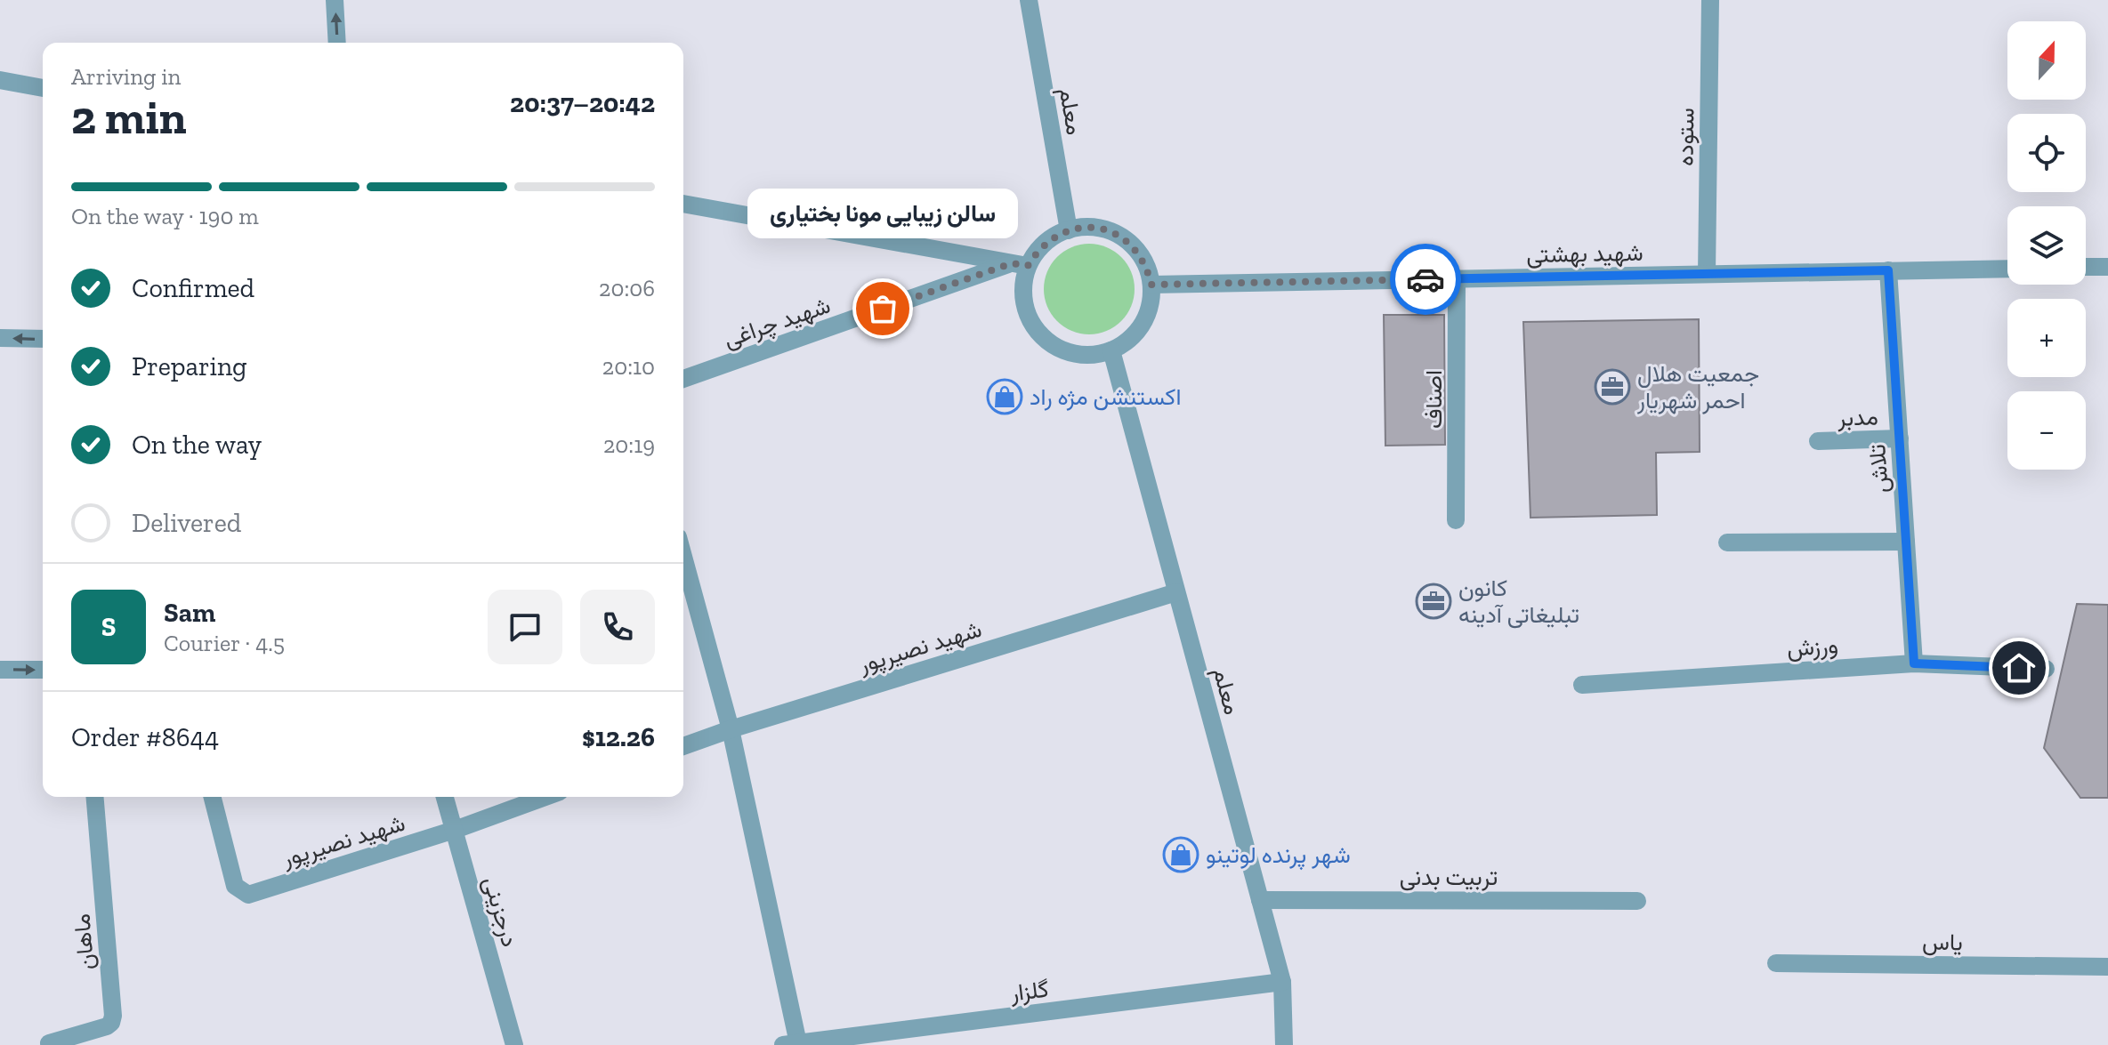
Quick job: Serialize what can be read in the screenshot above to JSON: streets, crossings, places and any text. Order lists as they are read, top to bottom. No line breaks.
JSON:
{"streets":{"street":["معلم","ستوده","شهید بهشتی","شهید چراغی","اصناف","مدبر","تلاش","شهید نصیرپور","ورزش","تربیت بدنی","درجزینی","ماهان","یاس","گلزار"]},"crossings":[["معلم","شهید بهشتی"],["معلم","شهید چراغی"],["معلم","شهید نصیرپور"],["معلم","تربیت بدنی"],["معلم","گلزار"],["ستوده","شهید بهشتی"],["شهید بهشتی","شهید چراغی"],["شهید بهشتی","اصناف"],["شهید بهشتی","تلاش"],["مدبر","تلاش"],["تلاش","ورزش"],["شهید نصیرپور","درجزینی"]],"places":{"other":["سالن زیبایی مونا بختیاری"],"office":["جمعیت هلال احمر شهریار","کانون تبلیغاتی آدینه"],"shop":["اکستنشن مژه راد","شهر پرنده لوتینو"]},"north":"top","page":{"map_buttons":["+","−"],"heading":["2 min","Arriving in","20:37–20:42"],"panel":["Sam","Courier · 4.5","Order #8644","$12.26"],"bar":"On the way · 190 m","bubble":"سالن زیبایی مونا بختیاری","list":[["Confirmed","20:06"],["Preparing","20:10"],["On the way","20:19"],"Delivered"],"round":"S"}}
